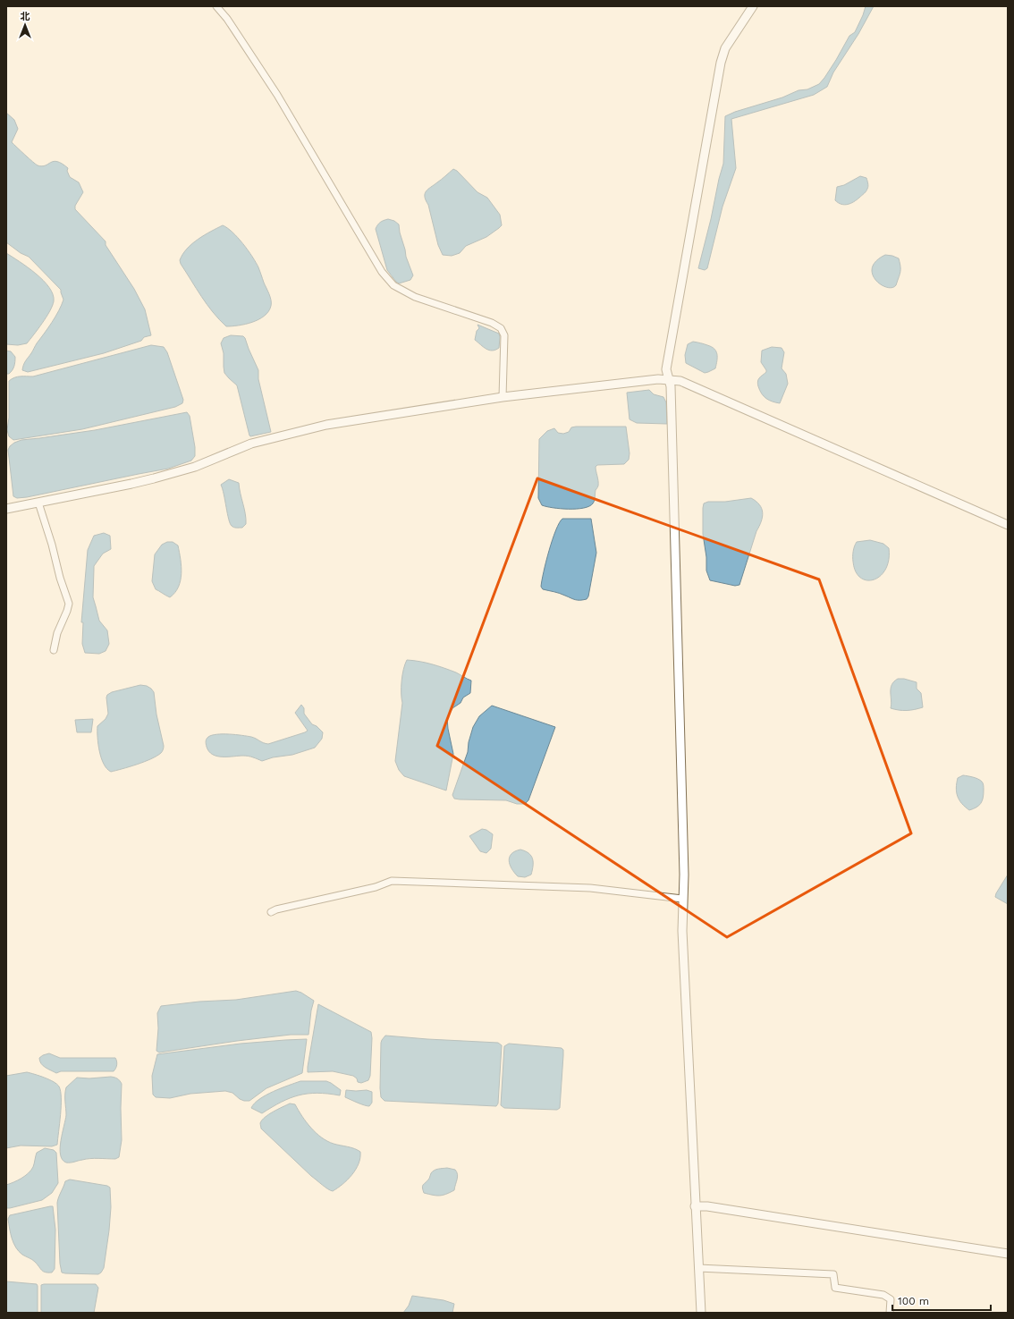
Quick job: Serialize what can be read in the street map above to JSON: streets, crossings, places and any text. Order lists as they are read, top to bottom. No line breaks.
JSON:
{"scale_bar":"100 m","north":"top"}
